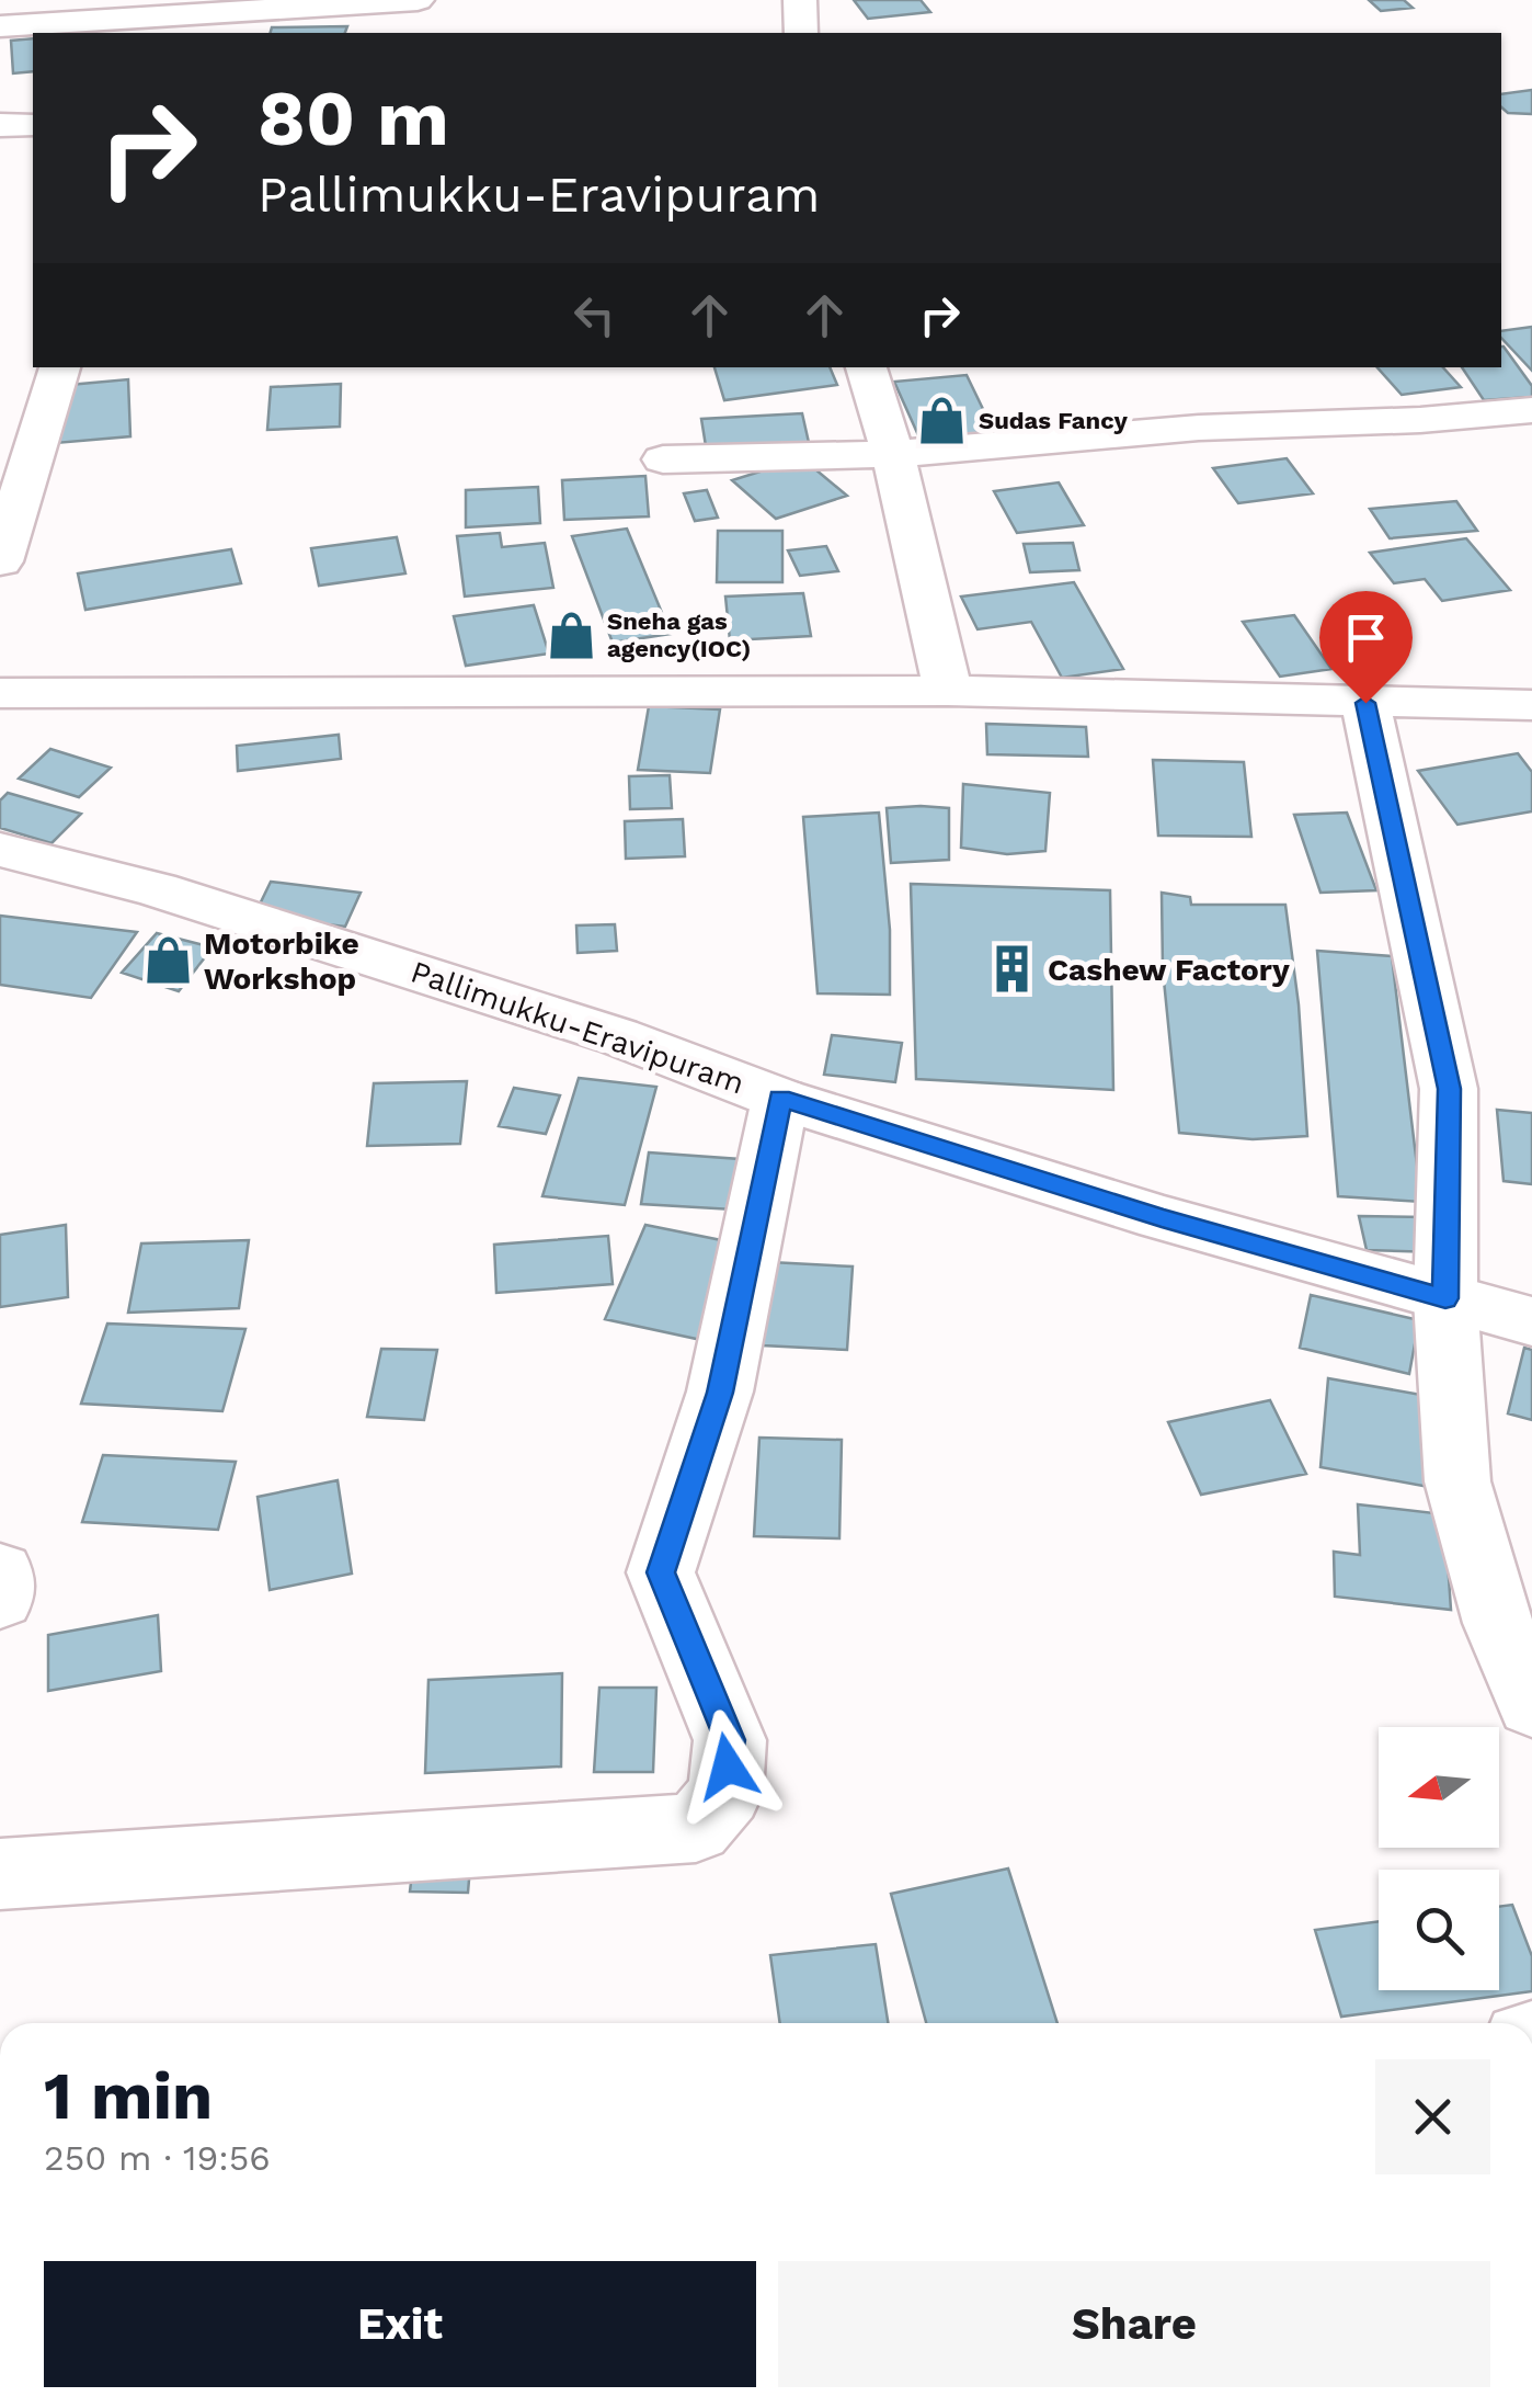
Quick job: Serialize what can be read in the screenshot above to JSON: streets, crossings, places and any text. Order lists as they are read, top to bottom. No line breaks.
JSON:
{"streets":{"street":["Pallimukku-Eravipuram"]},"places":{"shop":["Sudas Fancy","Sneha gas agency(IOC)","Motorbike Workshop"],"building":["Cashew Factory"]},"north":"left","page":{"turn":["80 m","Pallimukku-Eravipuram"],"heading":["1 min","250 m · 19:56"],"buttons":["Exit","Share"]}}
